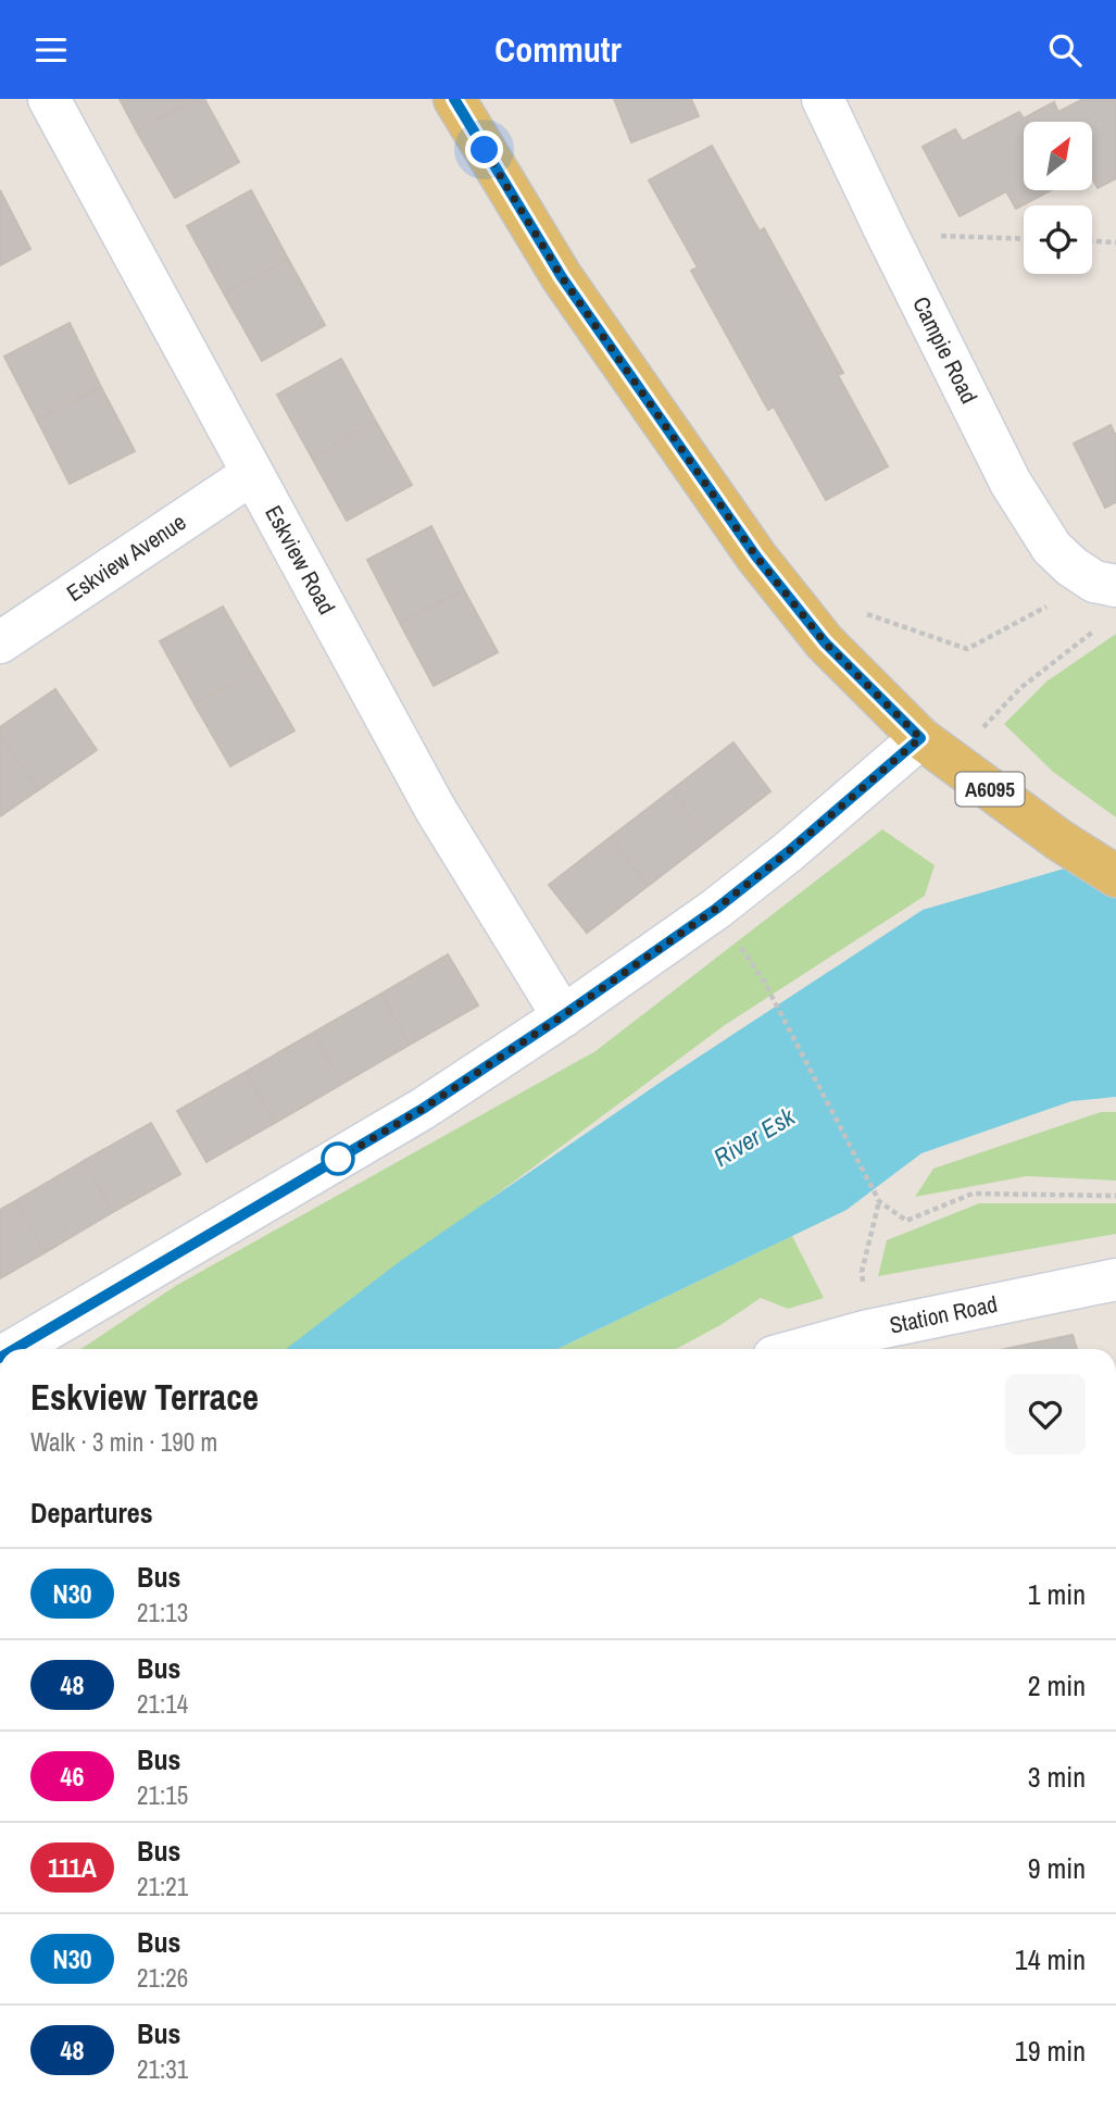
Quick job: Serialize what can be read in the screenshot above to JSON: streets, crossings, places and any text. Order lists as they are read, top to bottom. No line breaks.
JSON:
{"streets":{"main road":["A6095"],"street":["Campie Road","Eskview Avenue","Eskview Road","Station Road"]},"crossings":[["Eskview Avenue","Eskview Road"]],"water":["River Esk"],"lines":["bus line N30"],"north":"top right","page":{"header":"Commutr","heading":[["Eskview Terrace","Walk · 3 min · 190 m"],"Departures"],"list":[{"mark":"N30","name":"Bus","note":"21:13","value":"1 min"},{"mark":"48","name":"Bus","note":"21:14","value":"2 min"},{"mark":"46","name":"Bus","note":"21:15","value":"3 min"},{"mark":"111A","name":"Bus","note":"21:21","value":"9 min"},{"mark":"N30","name":"Bus","note":"21:26","value":"14 min"},{"mark":"48","name":"Bus","note":"21:31","value":"19 min"}]}}
